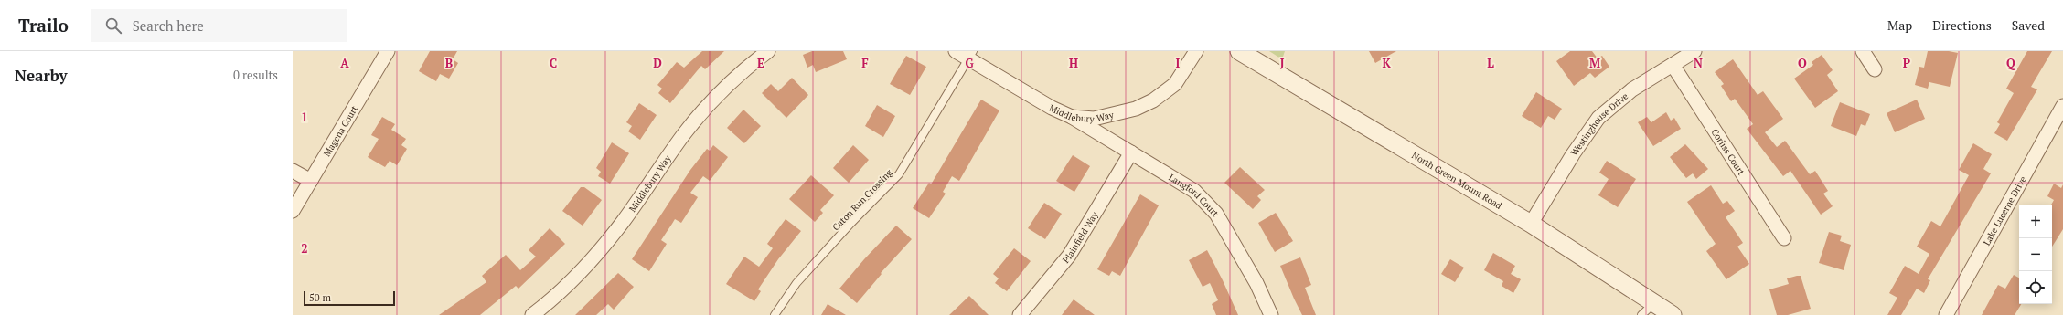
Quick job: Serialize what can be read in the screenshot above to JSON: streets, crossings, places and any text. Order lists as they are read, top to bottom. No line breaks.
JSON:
{"streets":{"street":["Middlebury Way","Westinghouse Drive","Magena Court","Corliss Court","North Green Mount Road","Langford Court","Lake Lucerne Drive","Plainfield Way"],"lane":["Caton Run Crossing"]},"crossings":[["Middlebury Way","Langford Court"],["Middlebury Way","Caton Run Crossing"],["Westinghouse Drive","Corliss Court"],["Westinghouse Drive","North Green Mount Road"],["Langford Court","Plainfield Way"]],"scale_bar":"50 m","page":{"header":"Trailo","search":"Search here","nav":["Map","Directions","Saved"],"heading":["Nearby","0 results"],"map_buttons":["+","−"],"scale":"50 m"},"grid":{"columns":["A","B","C","D","E","F","G","H","I","J","K","L","M","N","O","P","Q"],"rows":["1","2"]}}
